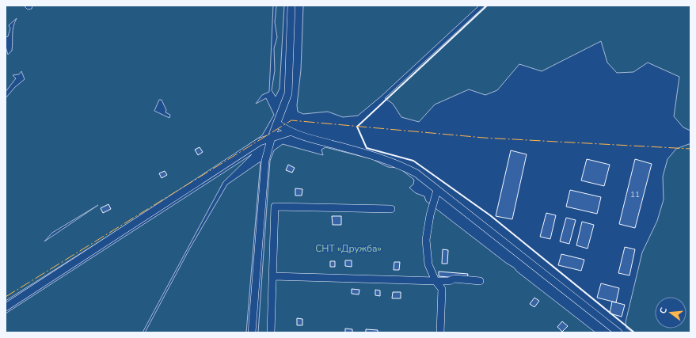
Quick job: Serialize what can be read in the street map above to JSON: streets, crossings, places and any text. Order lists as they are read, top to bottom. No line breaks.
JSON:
{"parks":["СНТ «Дружба»"],"house_numbers":["11"],"north":"left"}
